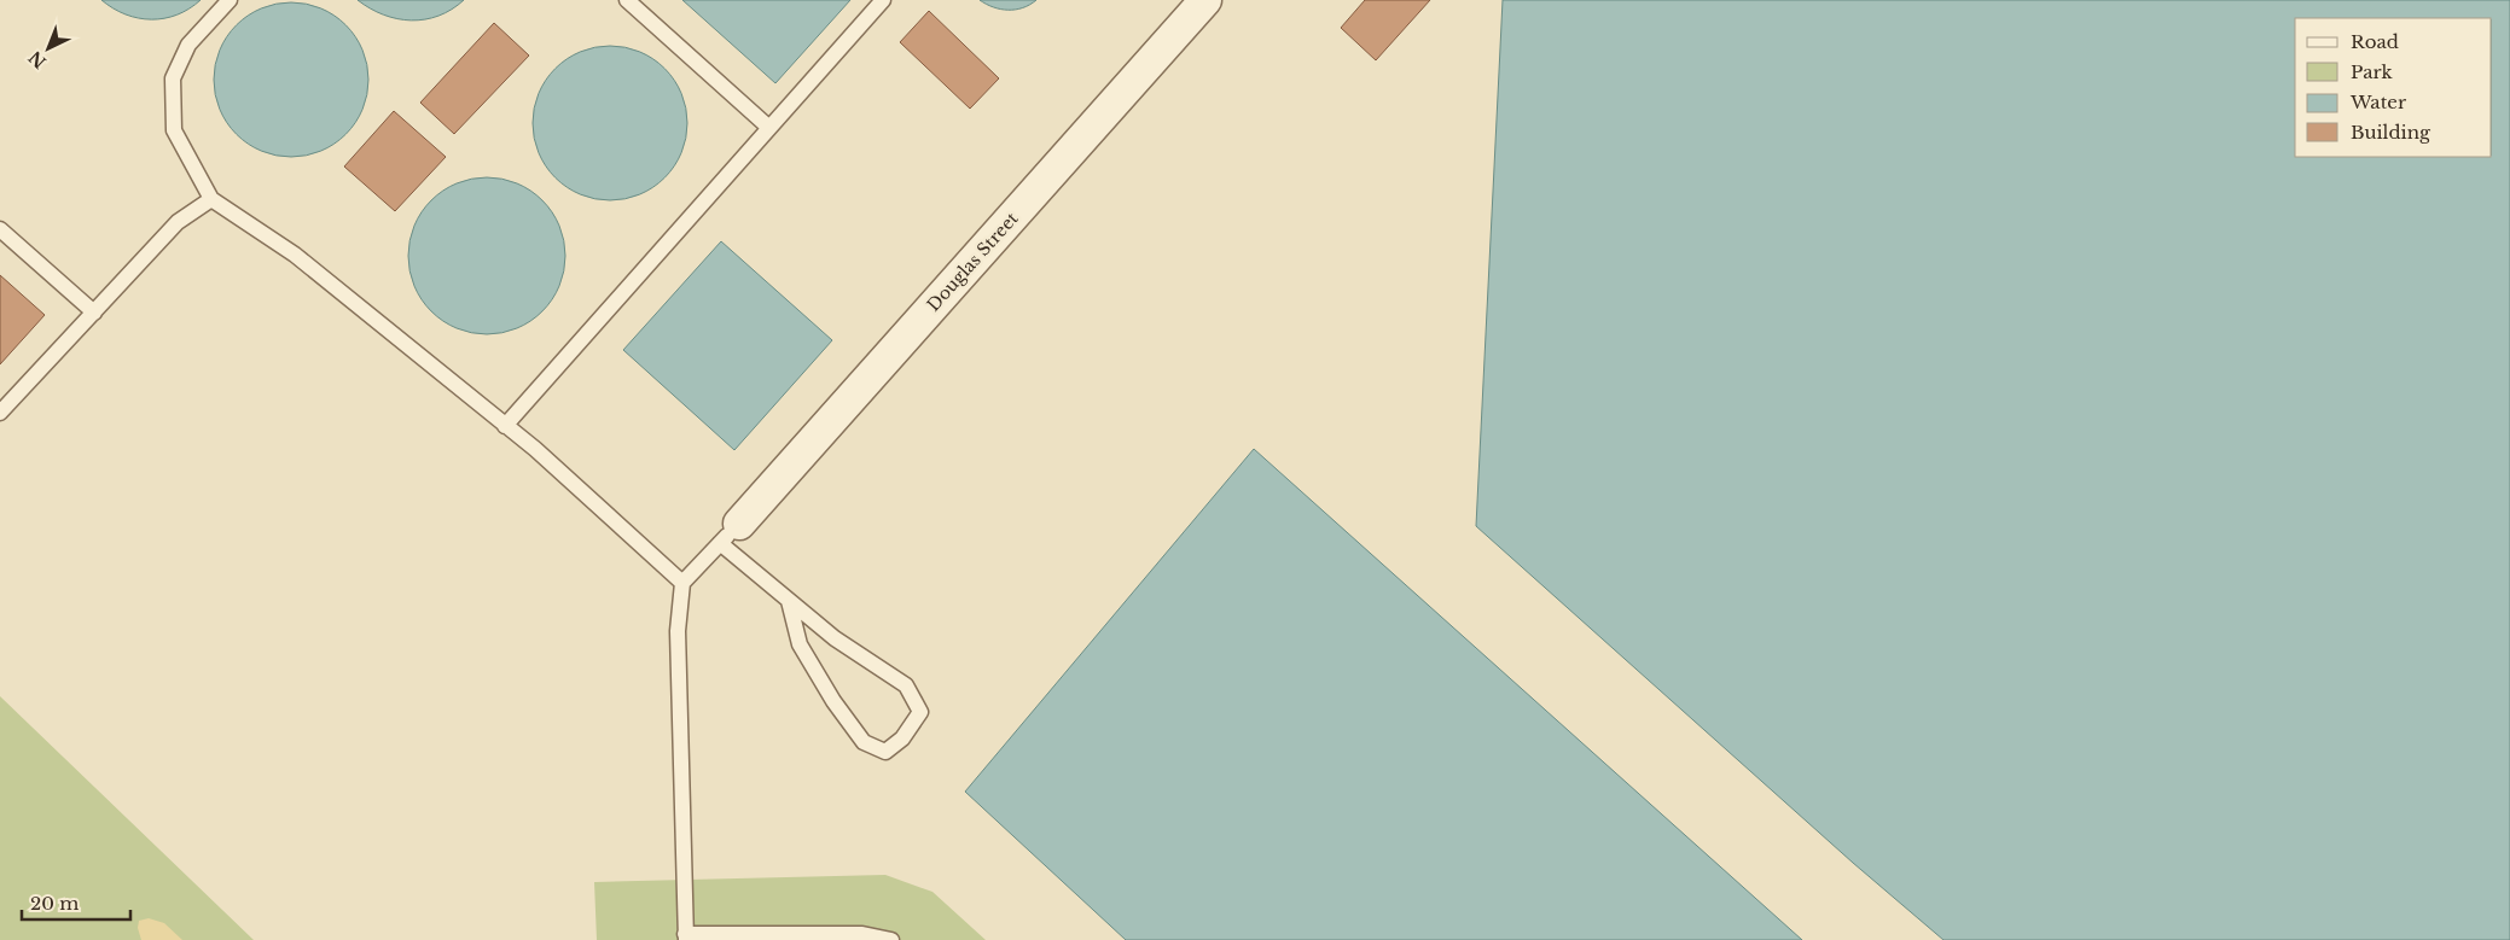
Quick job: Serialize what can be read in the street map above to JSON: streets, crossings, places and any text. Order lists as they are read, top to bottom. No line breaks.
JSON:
{"streets":{"street":["Douglas Street"]},"legend":["Road","Park","Water","Building"],"scale_bar":"20 m","north":"bottom left"}
